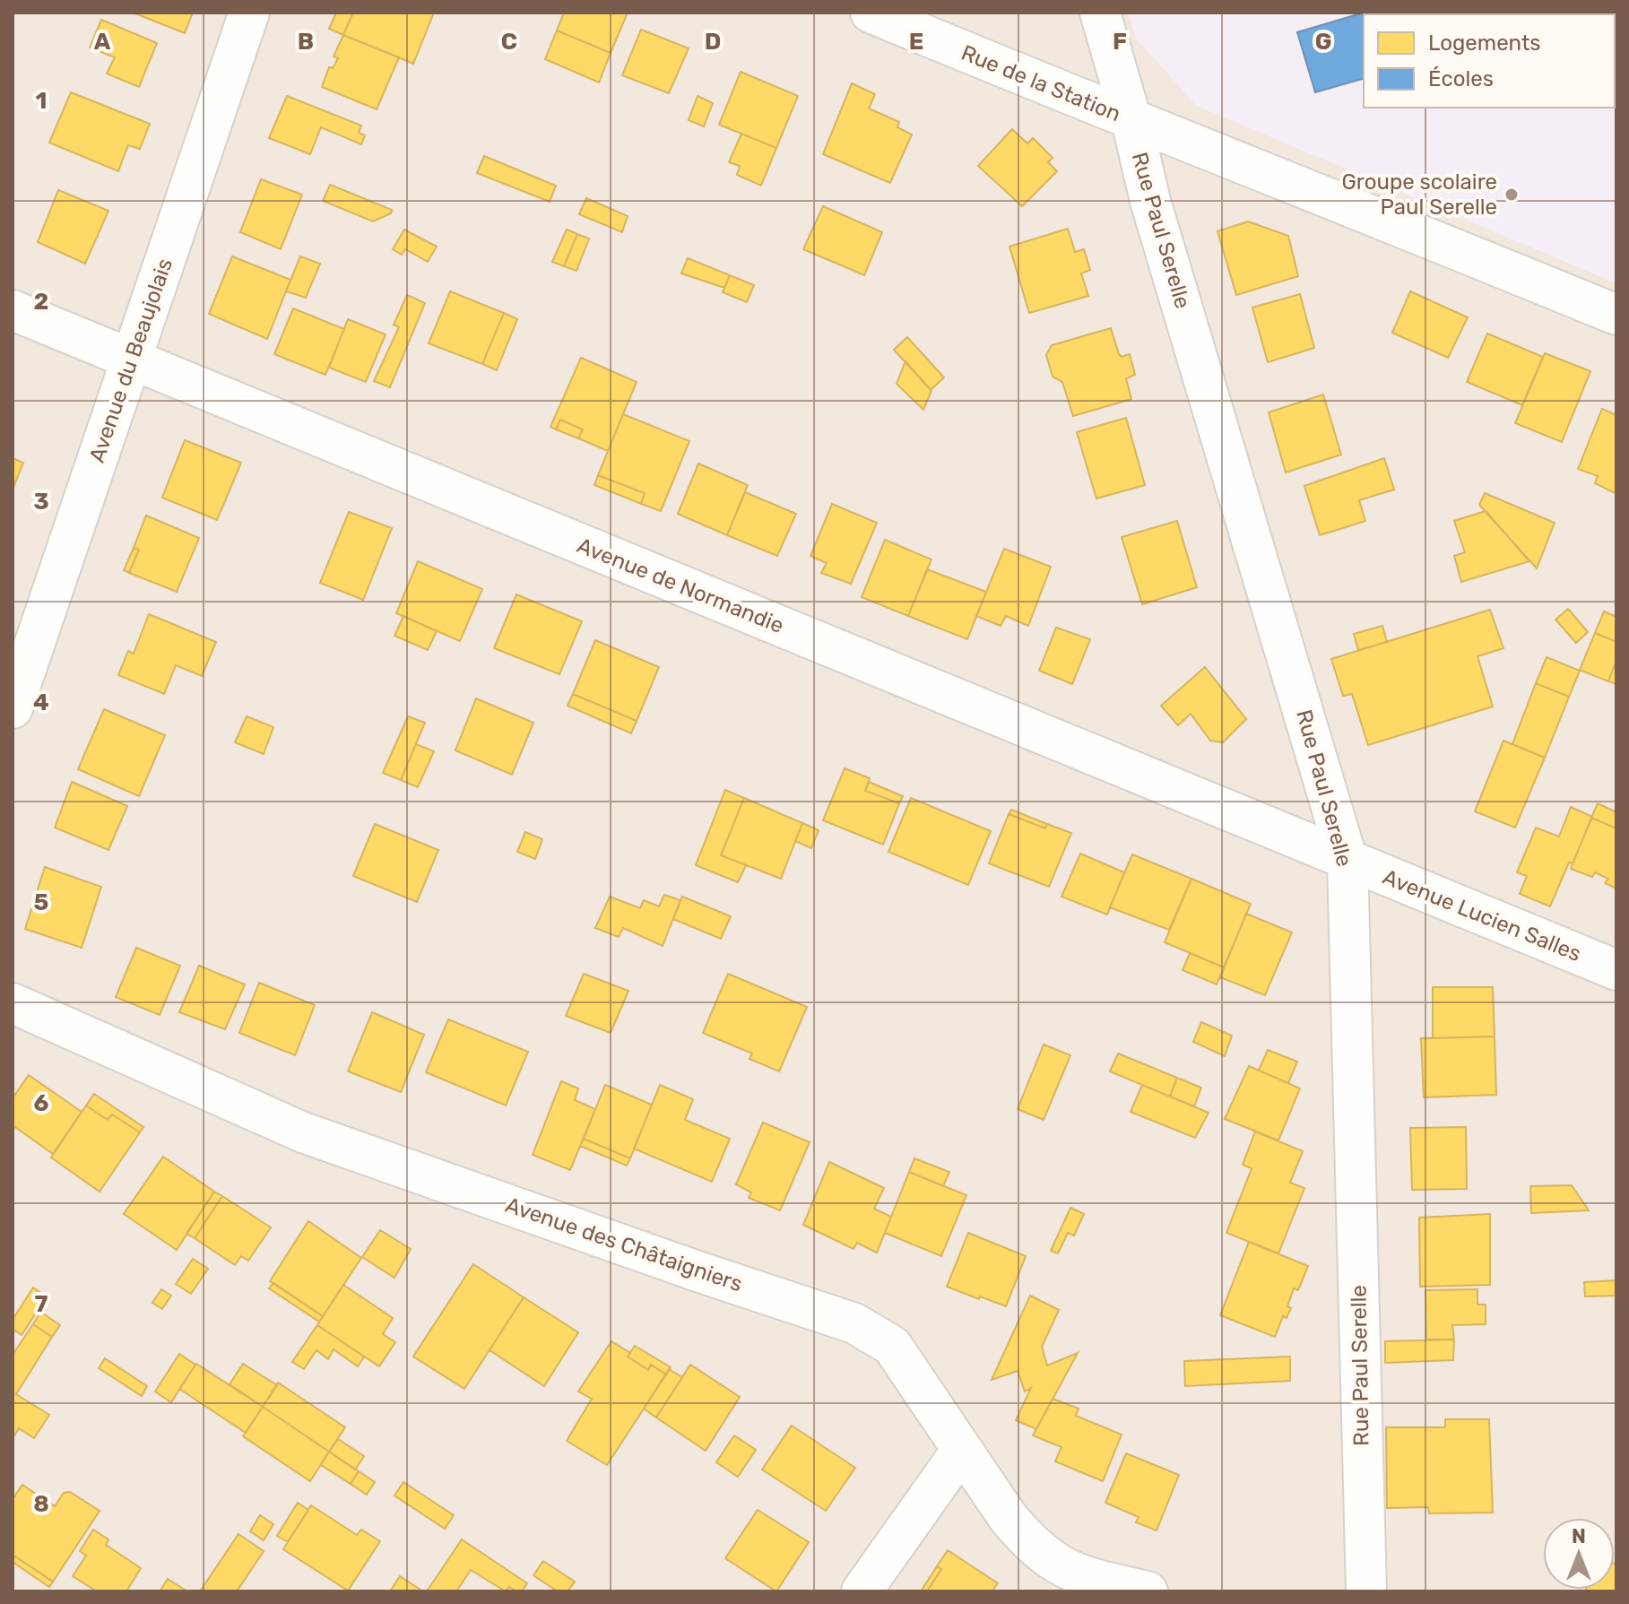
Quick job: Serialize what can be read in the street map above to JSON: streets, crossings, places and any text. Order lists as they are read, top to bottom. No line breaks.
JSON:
{"streets":{"street":["Rue de la Station","Rue Paul Serelle","Avenue du Beaujolais","Avenue de Normandie","Avenue Lucien Salles","Avenue des Châtaigniers"]},"crossings":[["Rue de la Station","Rue Paul Serelle"],["Rue Paul Serelle","Avenue de Normandie"],["Rue Paul Serelle","Avenue Lucien Salles"],["Avenue du Beaujolais","Avenue de Normandie"],["Avenue de Normandie","Avenue Lucien Salles"]],"places":["Groupe scolaire Paul Serelle"],"legend":["Logements","Écoles"],"north":"top","grid":{"columns":["A","B","C","D","E","F","G"],"rows":["1","2","3","4","5","6","7","8"]}}
